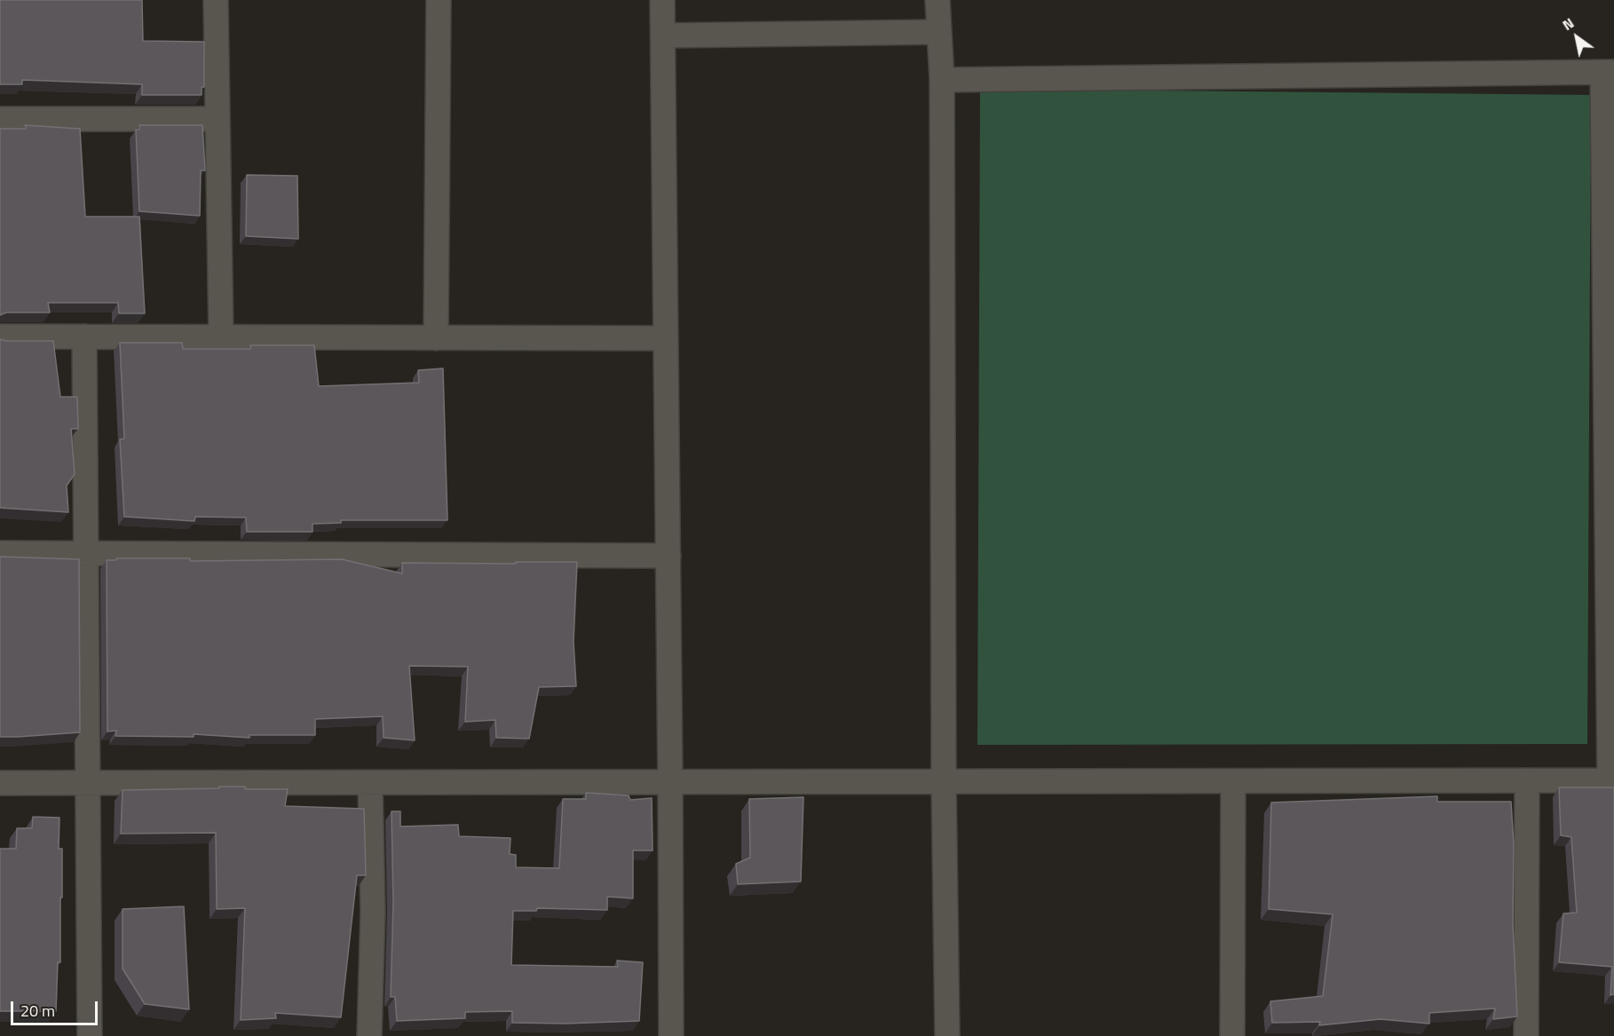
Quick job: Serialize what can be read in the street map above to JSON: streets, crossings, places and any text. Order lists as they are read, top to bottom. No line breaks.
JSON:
{"scale_bar":"20 m","north":"top left"}
